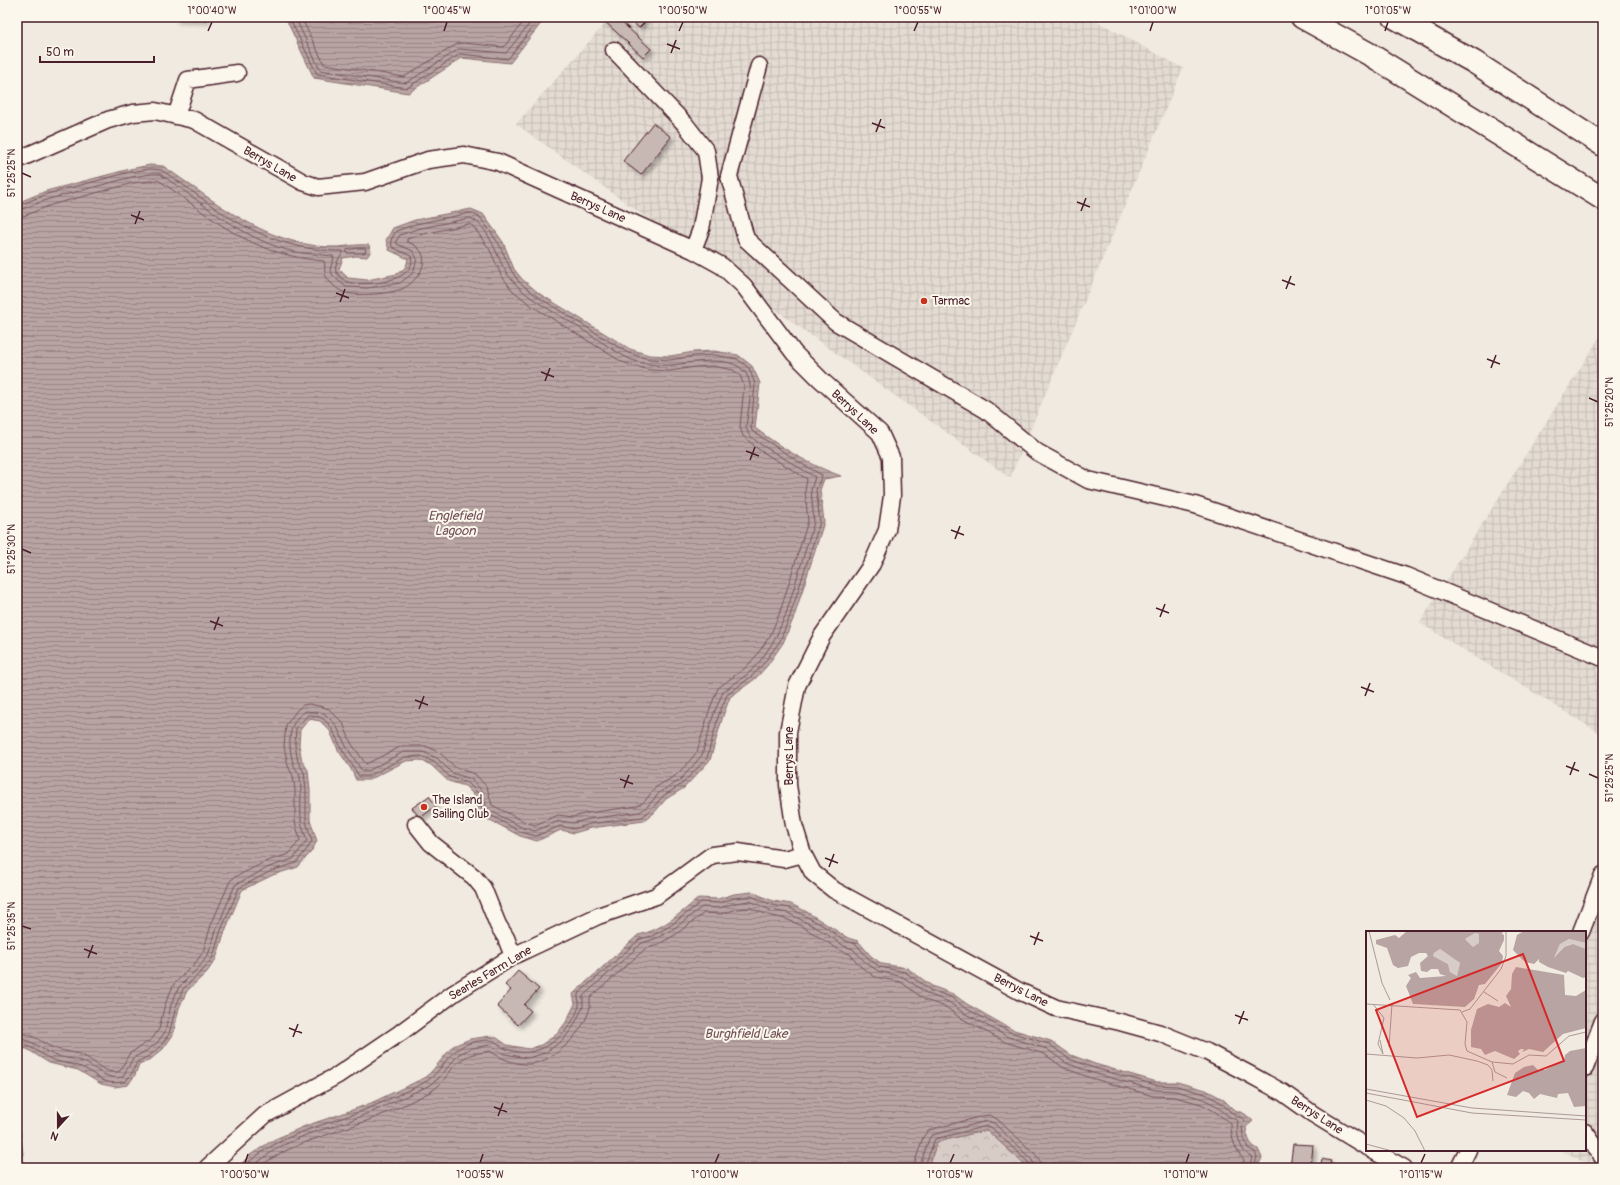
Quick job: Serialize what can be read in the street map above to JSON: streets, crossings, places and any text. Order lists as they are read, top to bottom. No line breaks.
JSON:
{"streets":{"street":["Berrys Lane","Searles Farm Lane"]},"crossings":[["Berrys Lane","Searles Farm Lane"]],"water":["Englefield Lagoon","Burghfield Lake"],"places":["Tarmac","The Island Sailing Club"],"scale_bar":"50 m","north":"bottom","coordinates":["1°00'40\"W","1°00'45\"W","1°00'50\"W","1°00'55\"W","1°01'00\"W","1°01'05\"W","51°25'25\"N","51°25'20\"N","51°25'30\"N","51°25'35\"N","1°01'10\"W","1°01'15\"W"]}
